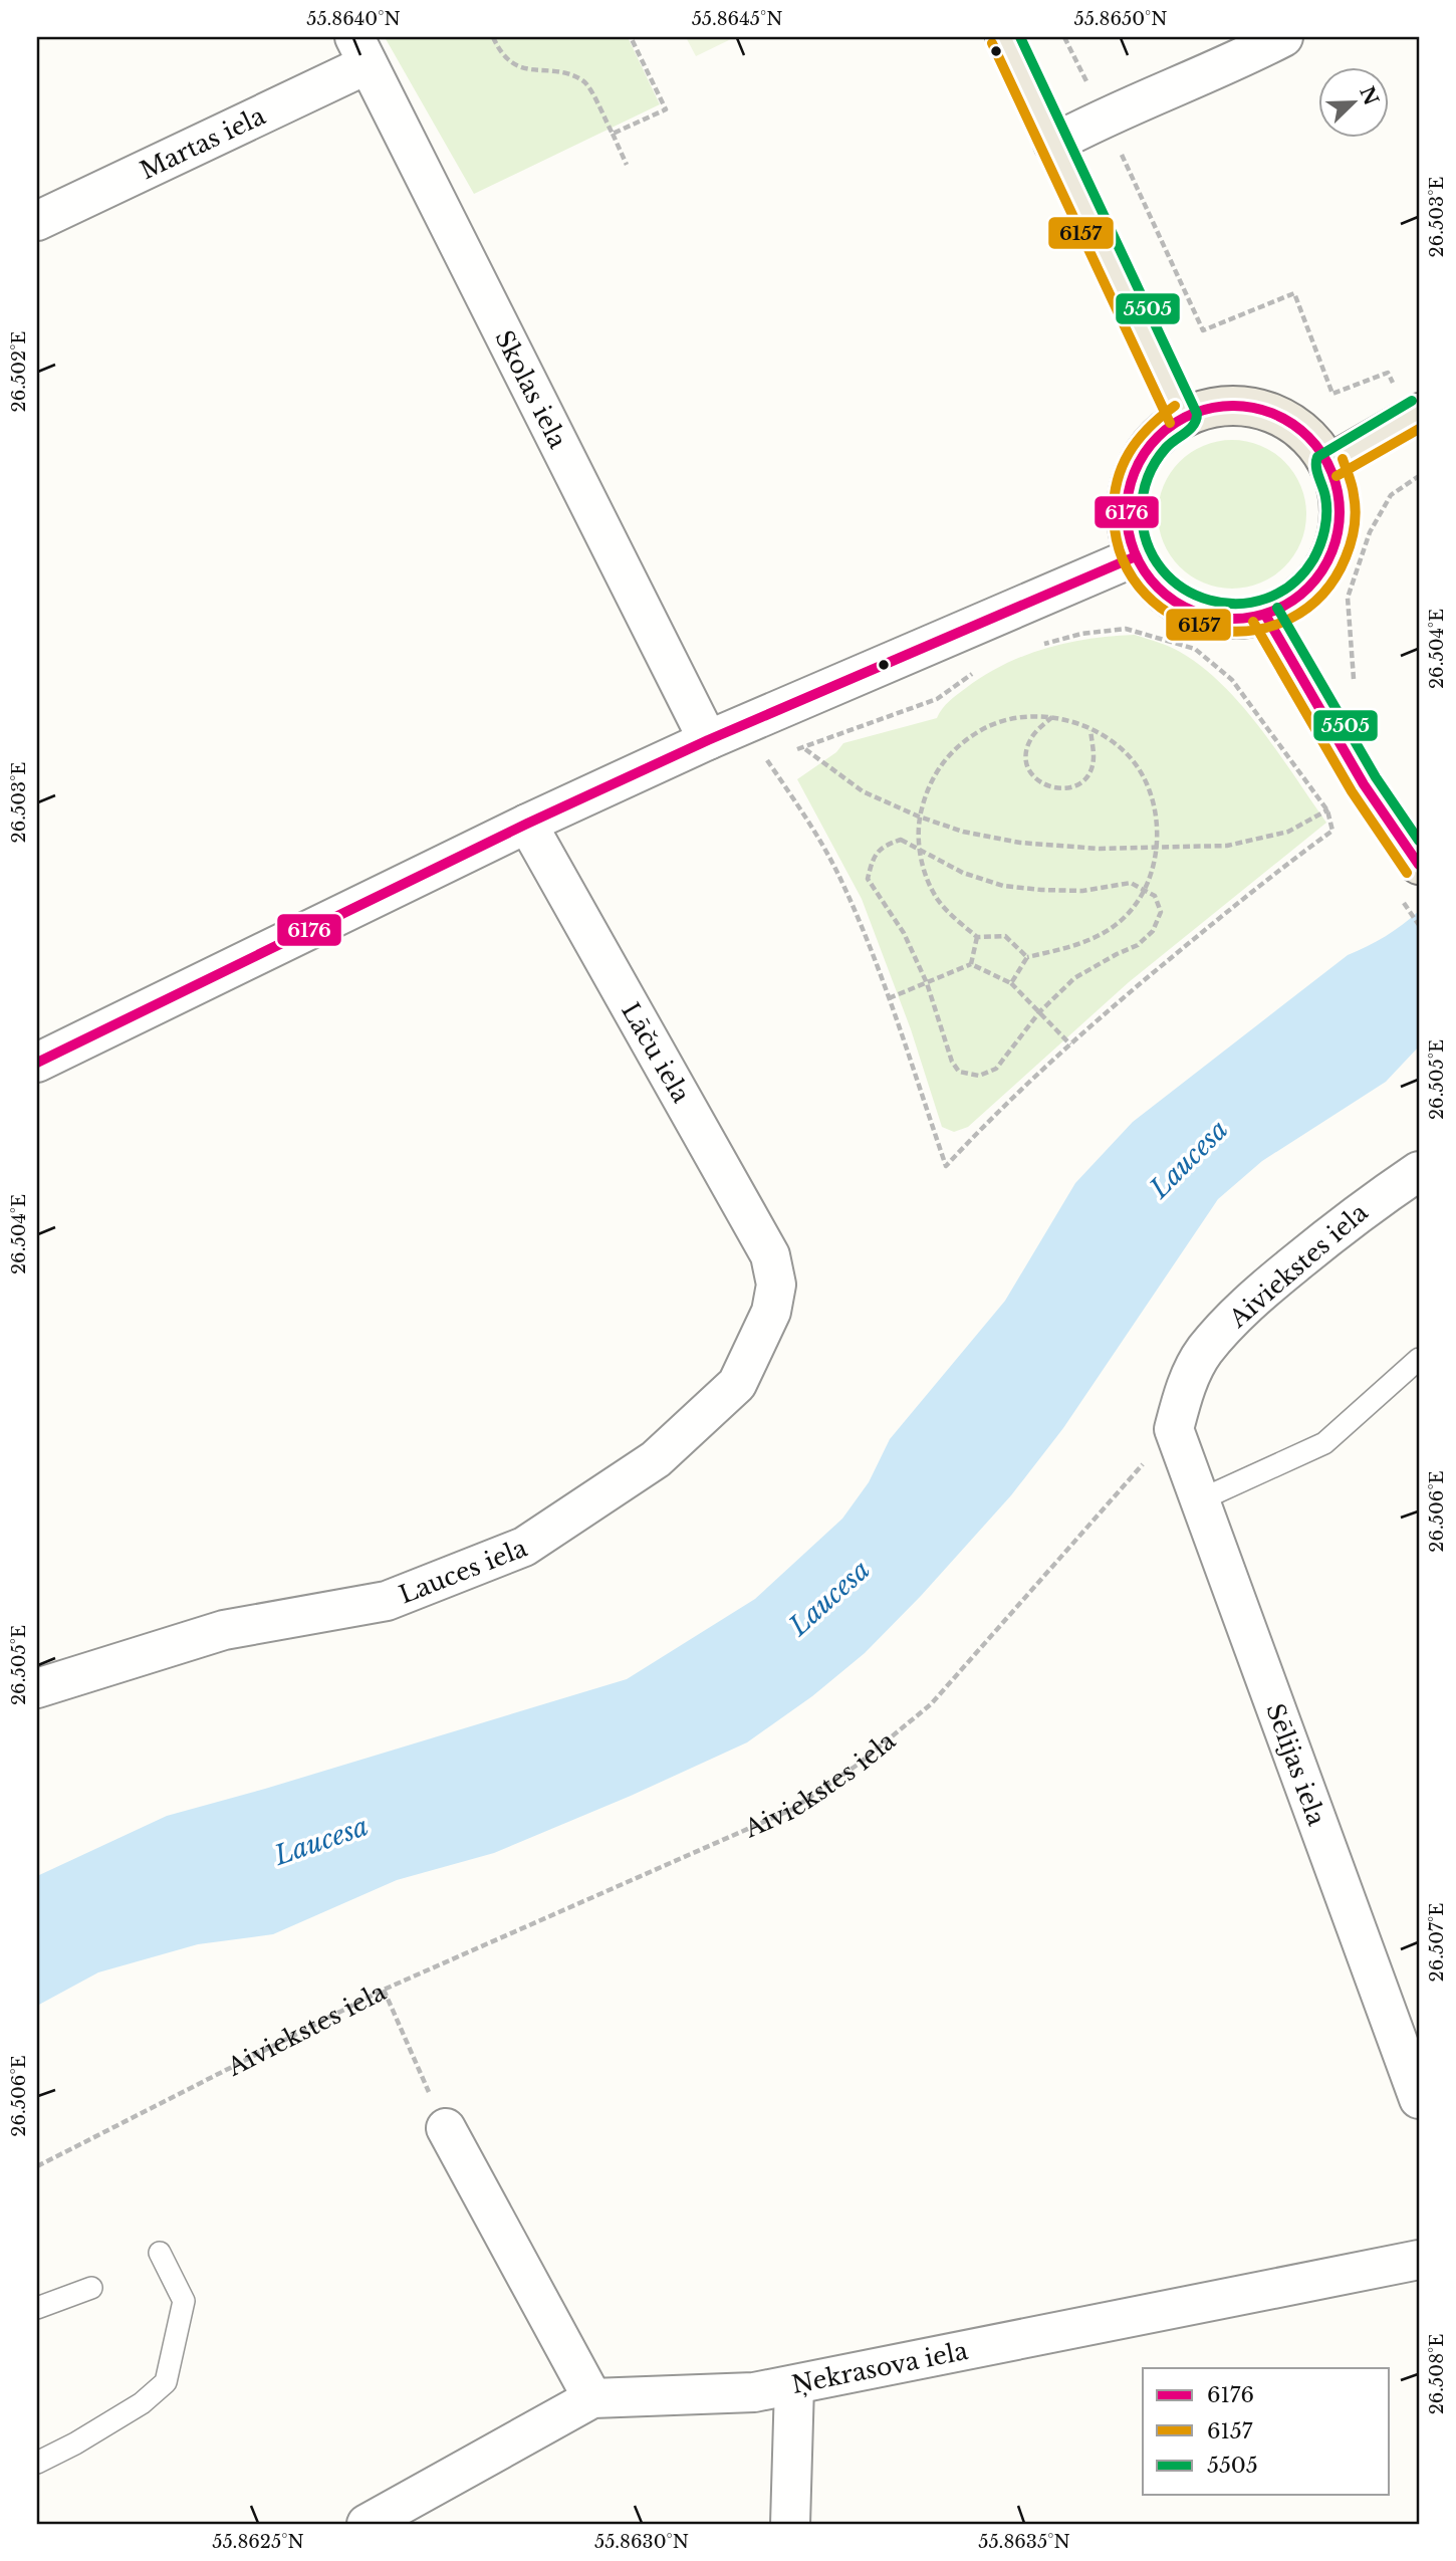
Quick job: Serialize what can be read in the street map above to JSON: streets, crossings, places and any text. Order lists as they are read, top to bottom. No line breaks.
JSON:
{"streets":{"street":["Martas iela","Skolas iela","Lāču iela","Aiviekstes iela","Lauces iela","Sēlijas iela","Ņekrasova iela"]},"crossings":[["Martas iela","Skolas iela"],["Lāču iela","Lauces iela"],["Aiviekstes iela","Sēlijas iela"]],"water":["Laucesa"],"lines":["transit line 5505","transit line 6157","transit line 6176"],"legend":["6176","6157","5505"],"north":"top right","coordinates":["55.8640°N","55.8645°N","55.8650°N","26.503°E","26.502°E","26.504°E","26.505°E","26.506°E","26.507°E","26.508°E","55.8625°N","55.8630°N","55.8635°N"]}
